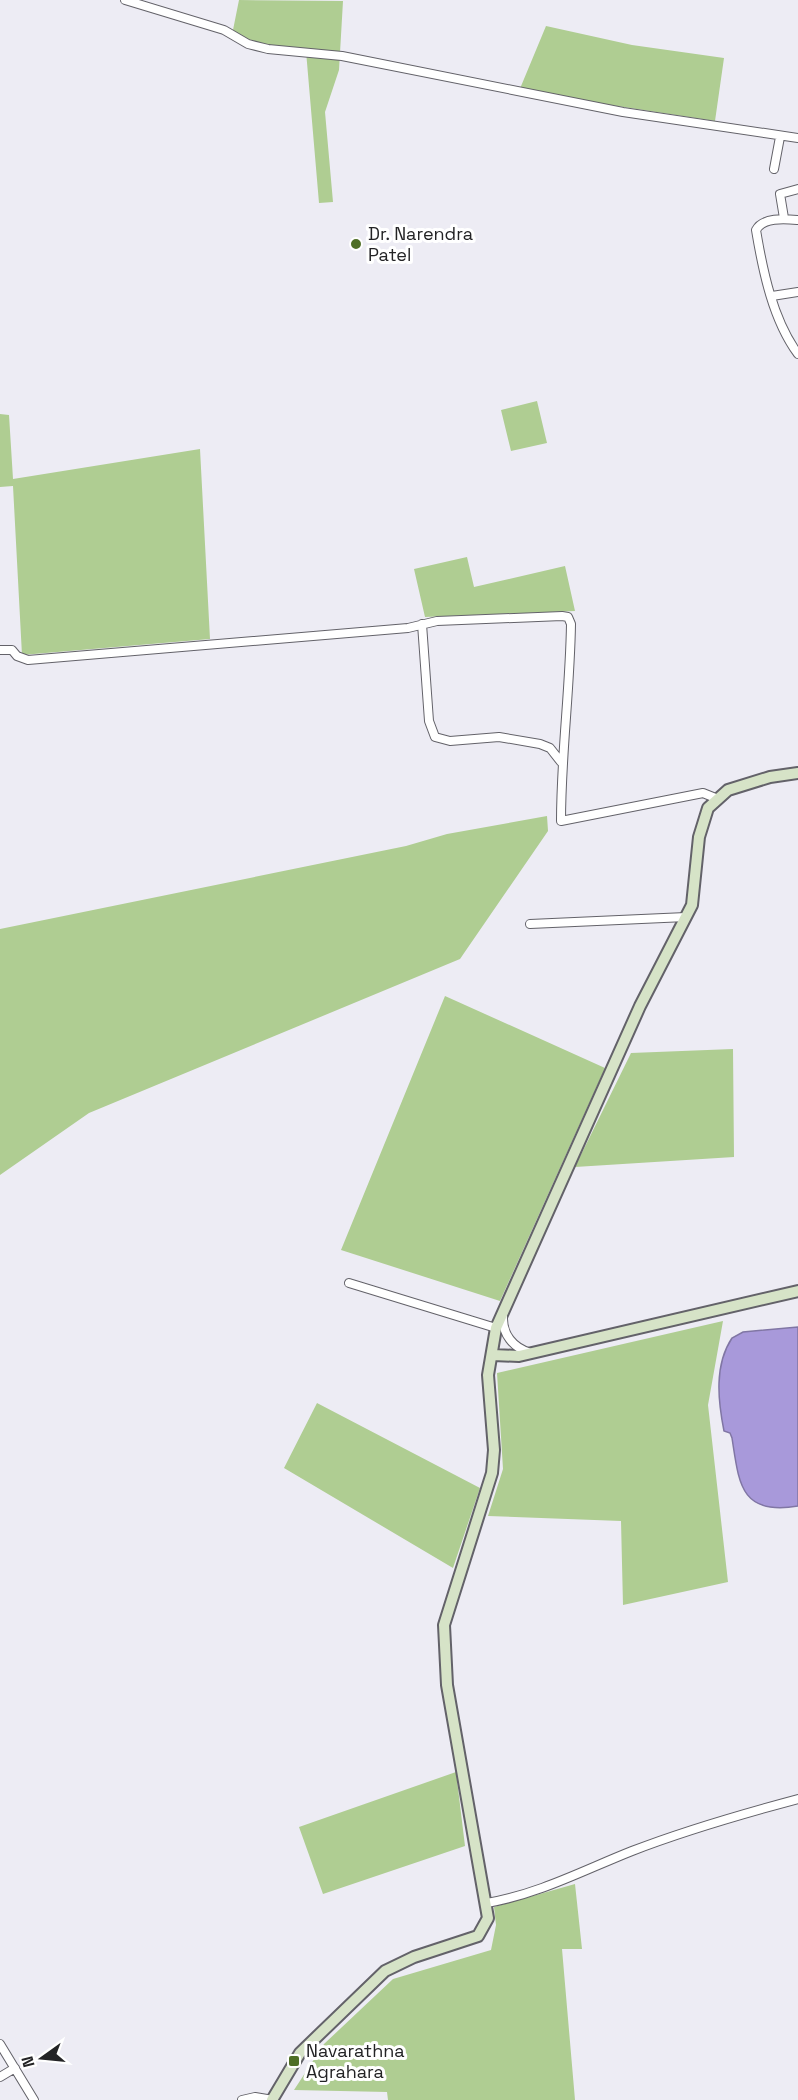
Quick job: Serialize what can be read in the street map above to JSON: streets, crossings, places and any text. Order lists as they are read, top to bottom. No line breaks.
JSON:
{"places":{"other":["Dr. Narendra Patel"],"transit":["Navarathna Agrahara"]},"north":"left"}
